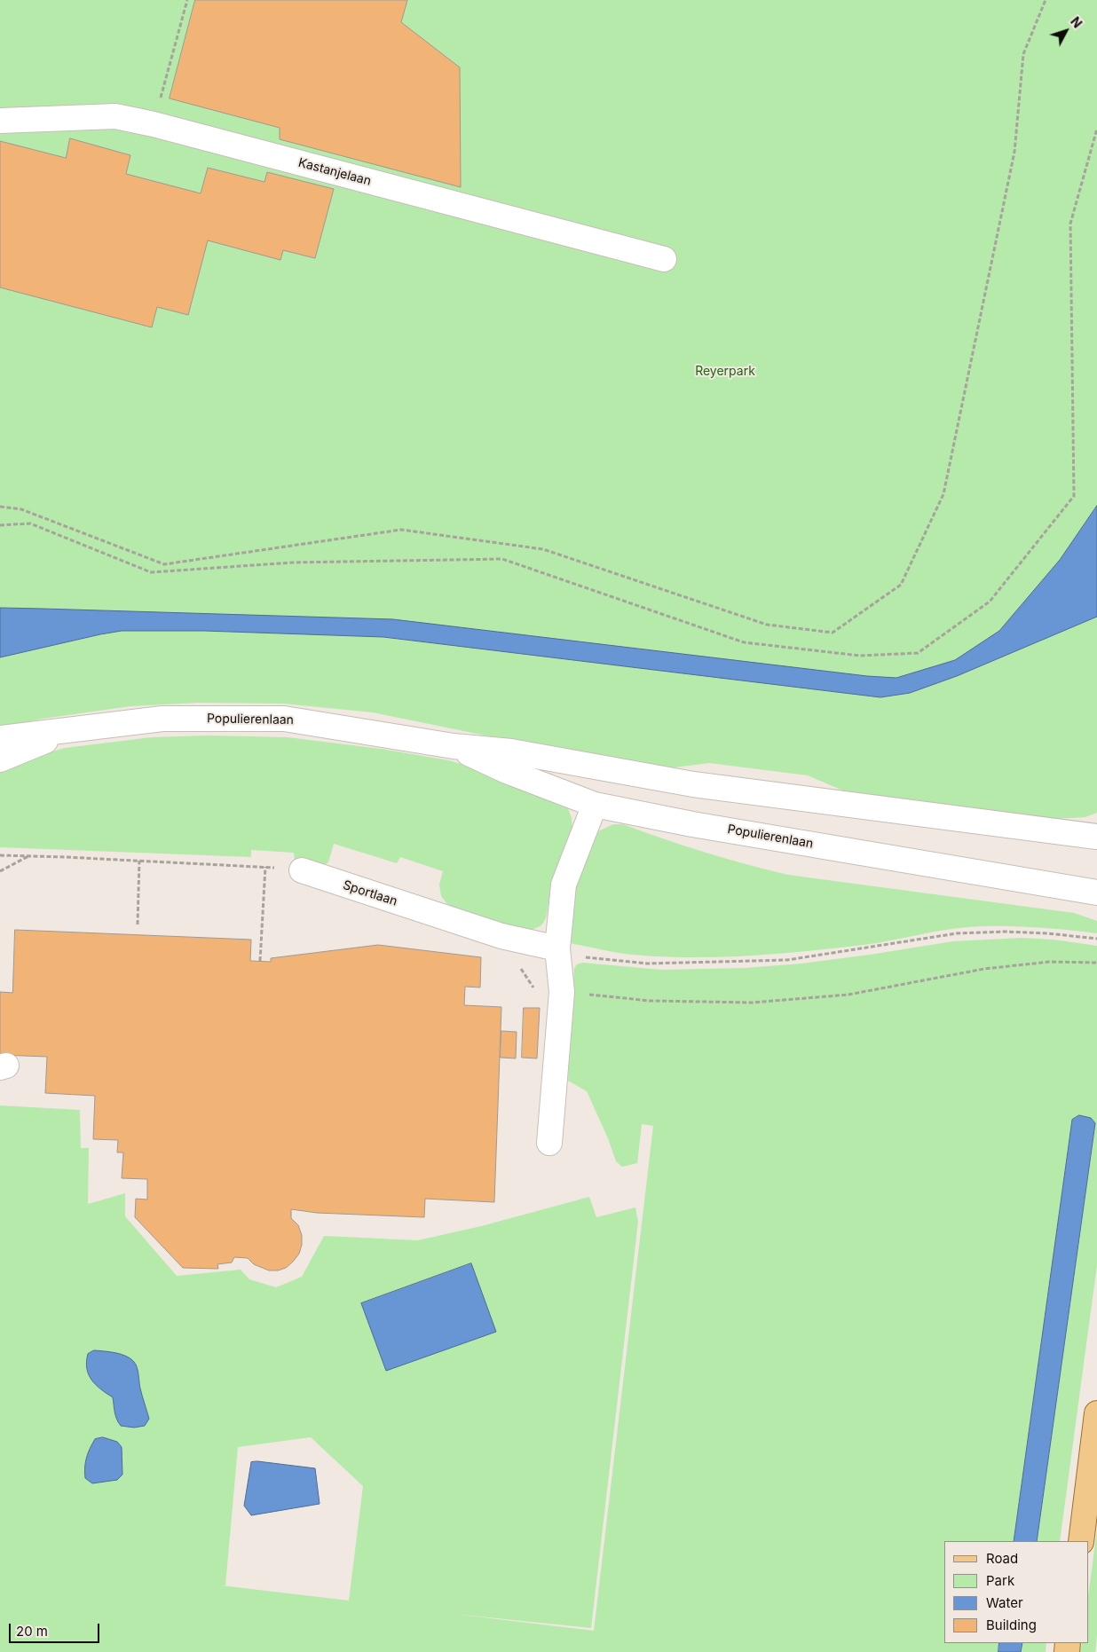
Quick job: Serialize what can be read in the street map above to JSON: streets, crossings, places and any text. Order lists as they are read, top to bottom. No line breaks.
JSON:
{"streets":{"street":["Kastanjelaan","Populierenlaan","Sportlaan"]},"parks":["Reyerpark"],"legend":["Road","Park","Water","Building"],"scale_bar":"20 m","north":"top right"}
